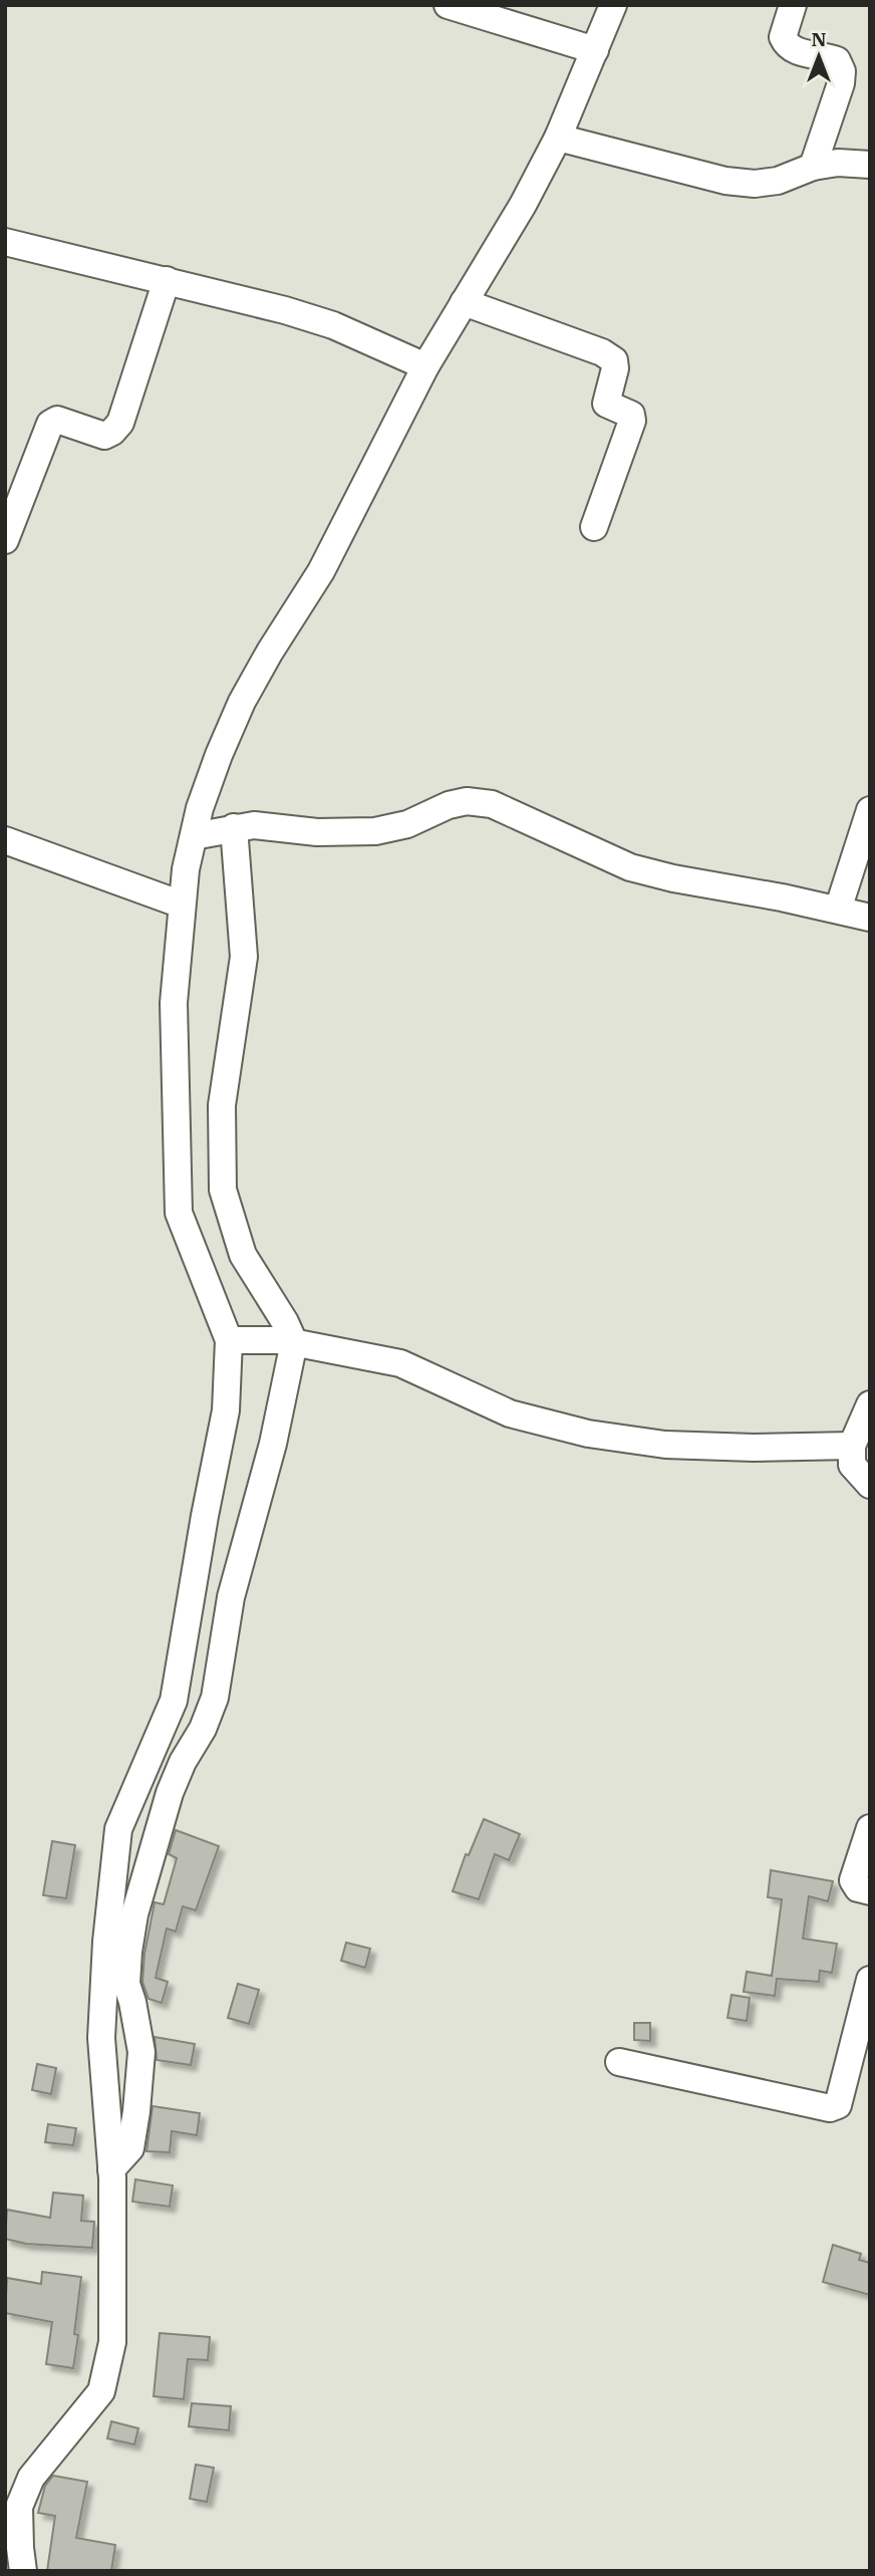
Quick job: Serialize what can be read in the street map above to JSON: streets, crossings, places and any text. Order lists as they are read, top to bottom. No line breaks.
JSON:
{"north":"top"}
